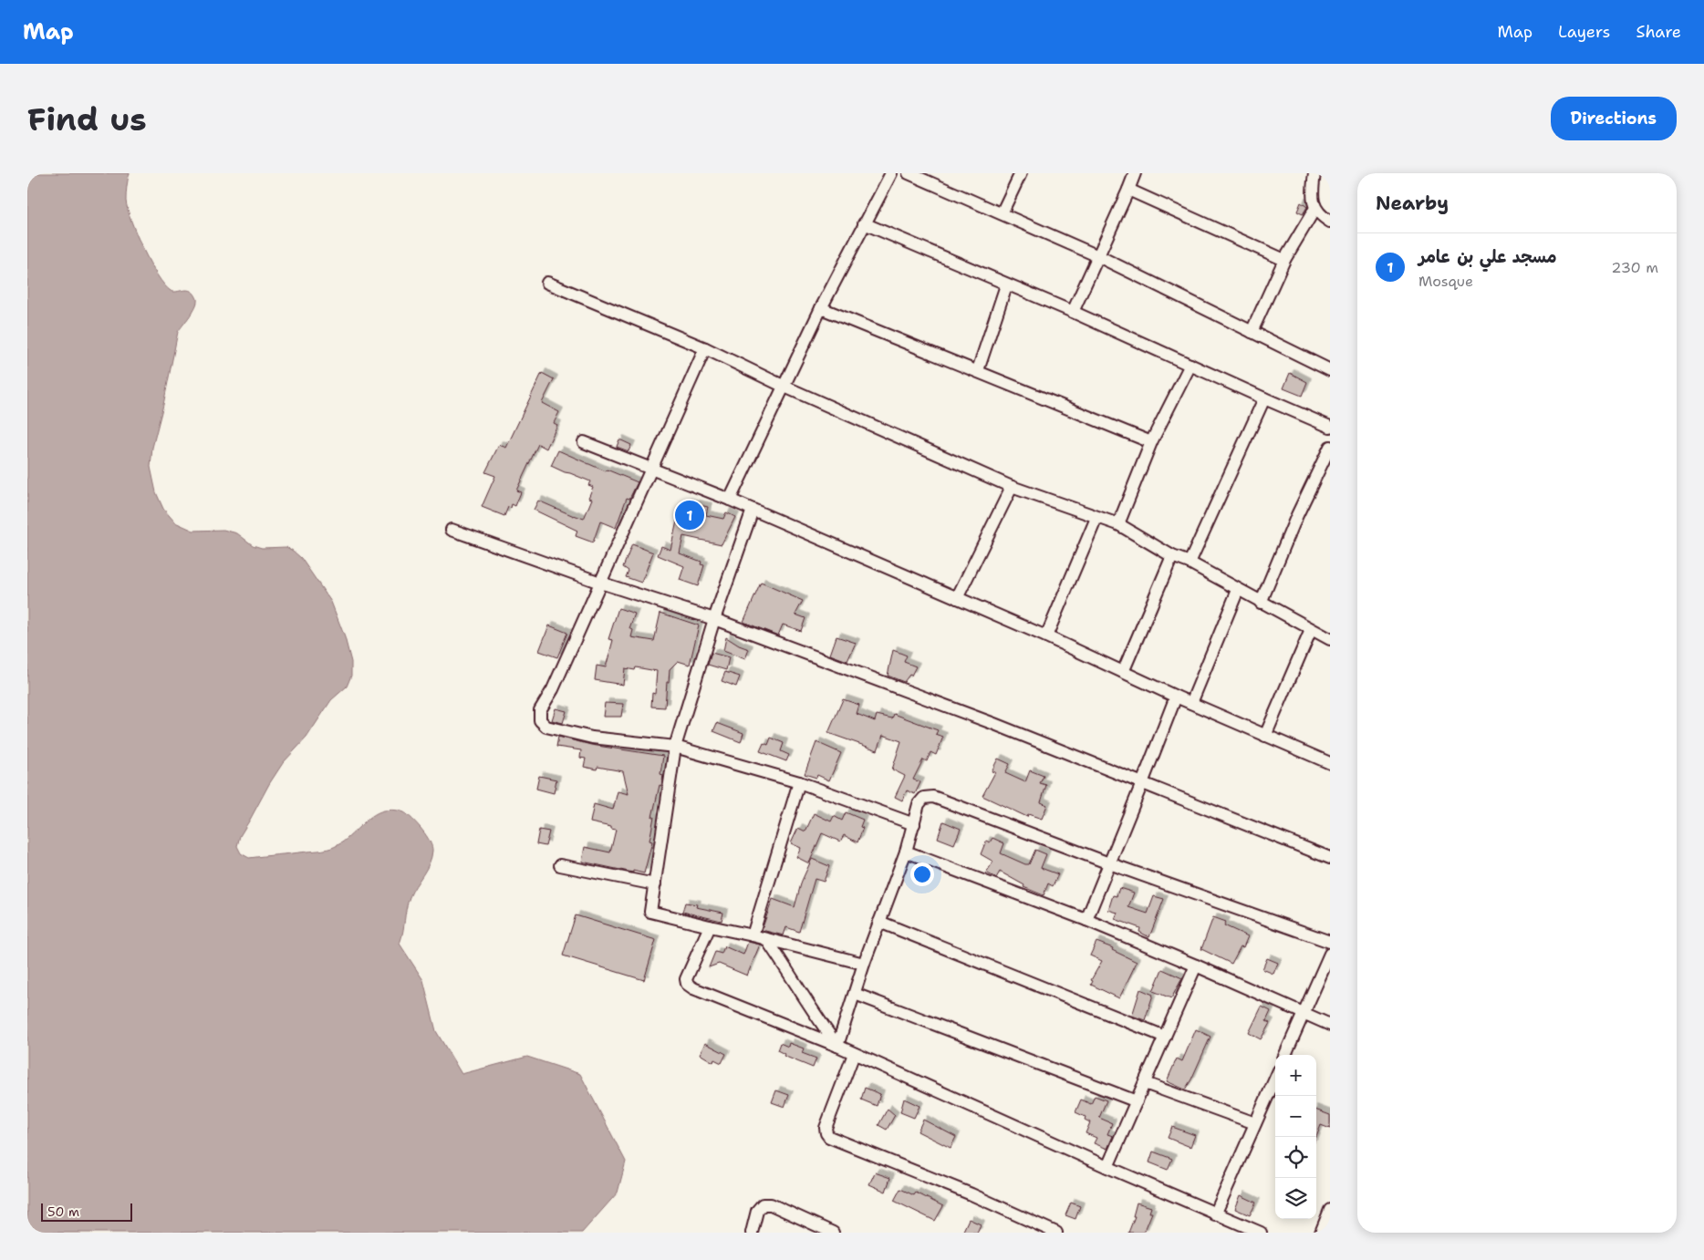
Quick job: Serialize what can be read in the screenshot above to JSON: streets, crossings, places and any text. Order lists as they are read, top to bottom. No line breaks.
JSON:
{"scale_bar":"50 m","page":{"header":"Map","nav":["Map","Layers","Share"],"buttons":"Directions","title":"Find us","heading":"Nearby","list":[{"mark":"1","name":"مسجد علي بن عامر","note":"Mosque","value":"230 m"}],"pins":"1","map_buttons":["+","−"],"scale":"50 m"}}
